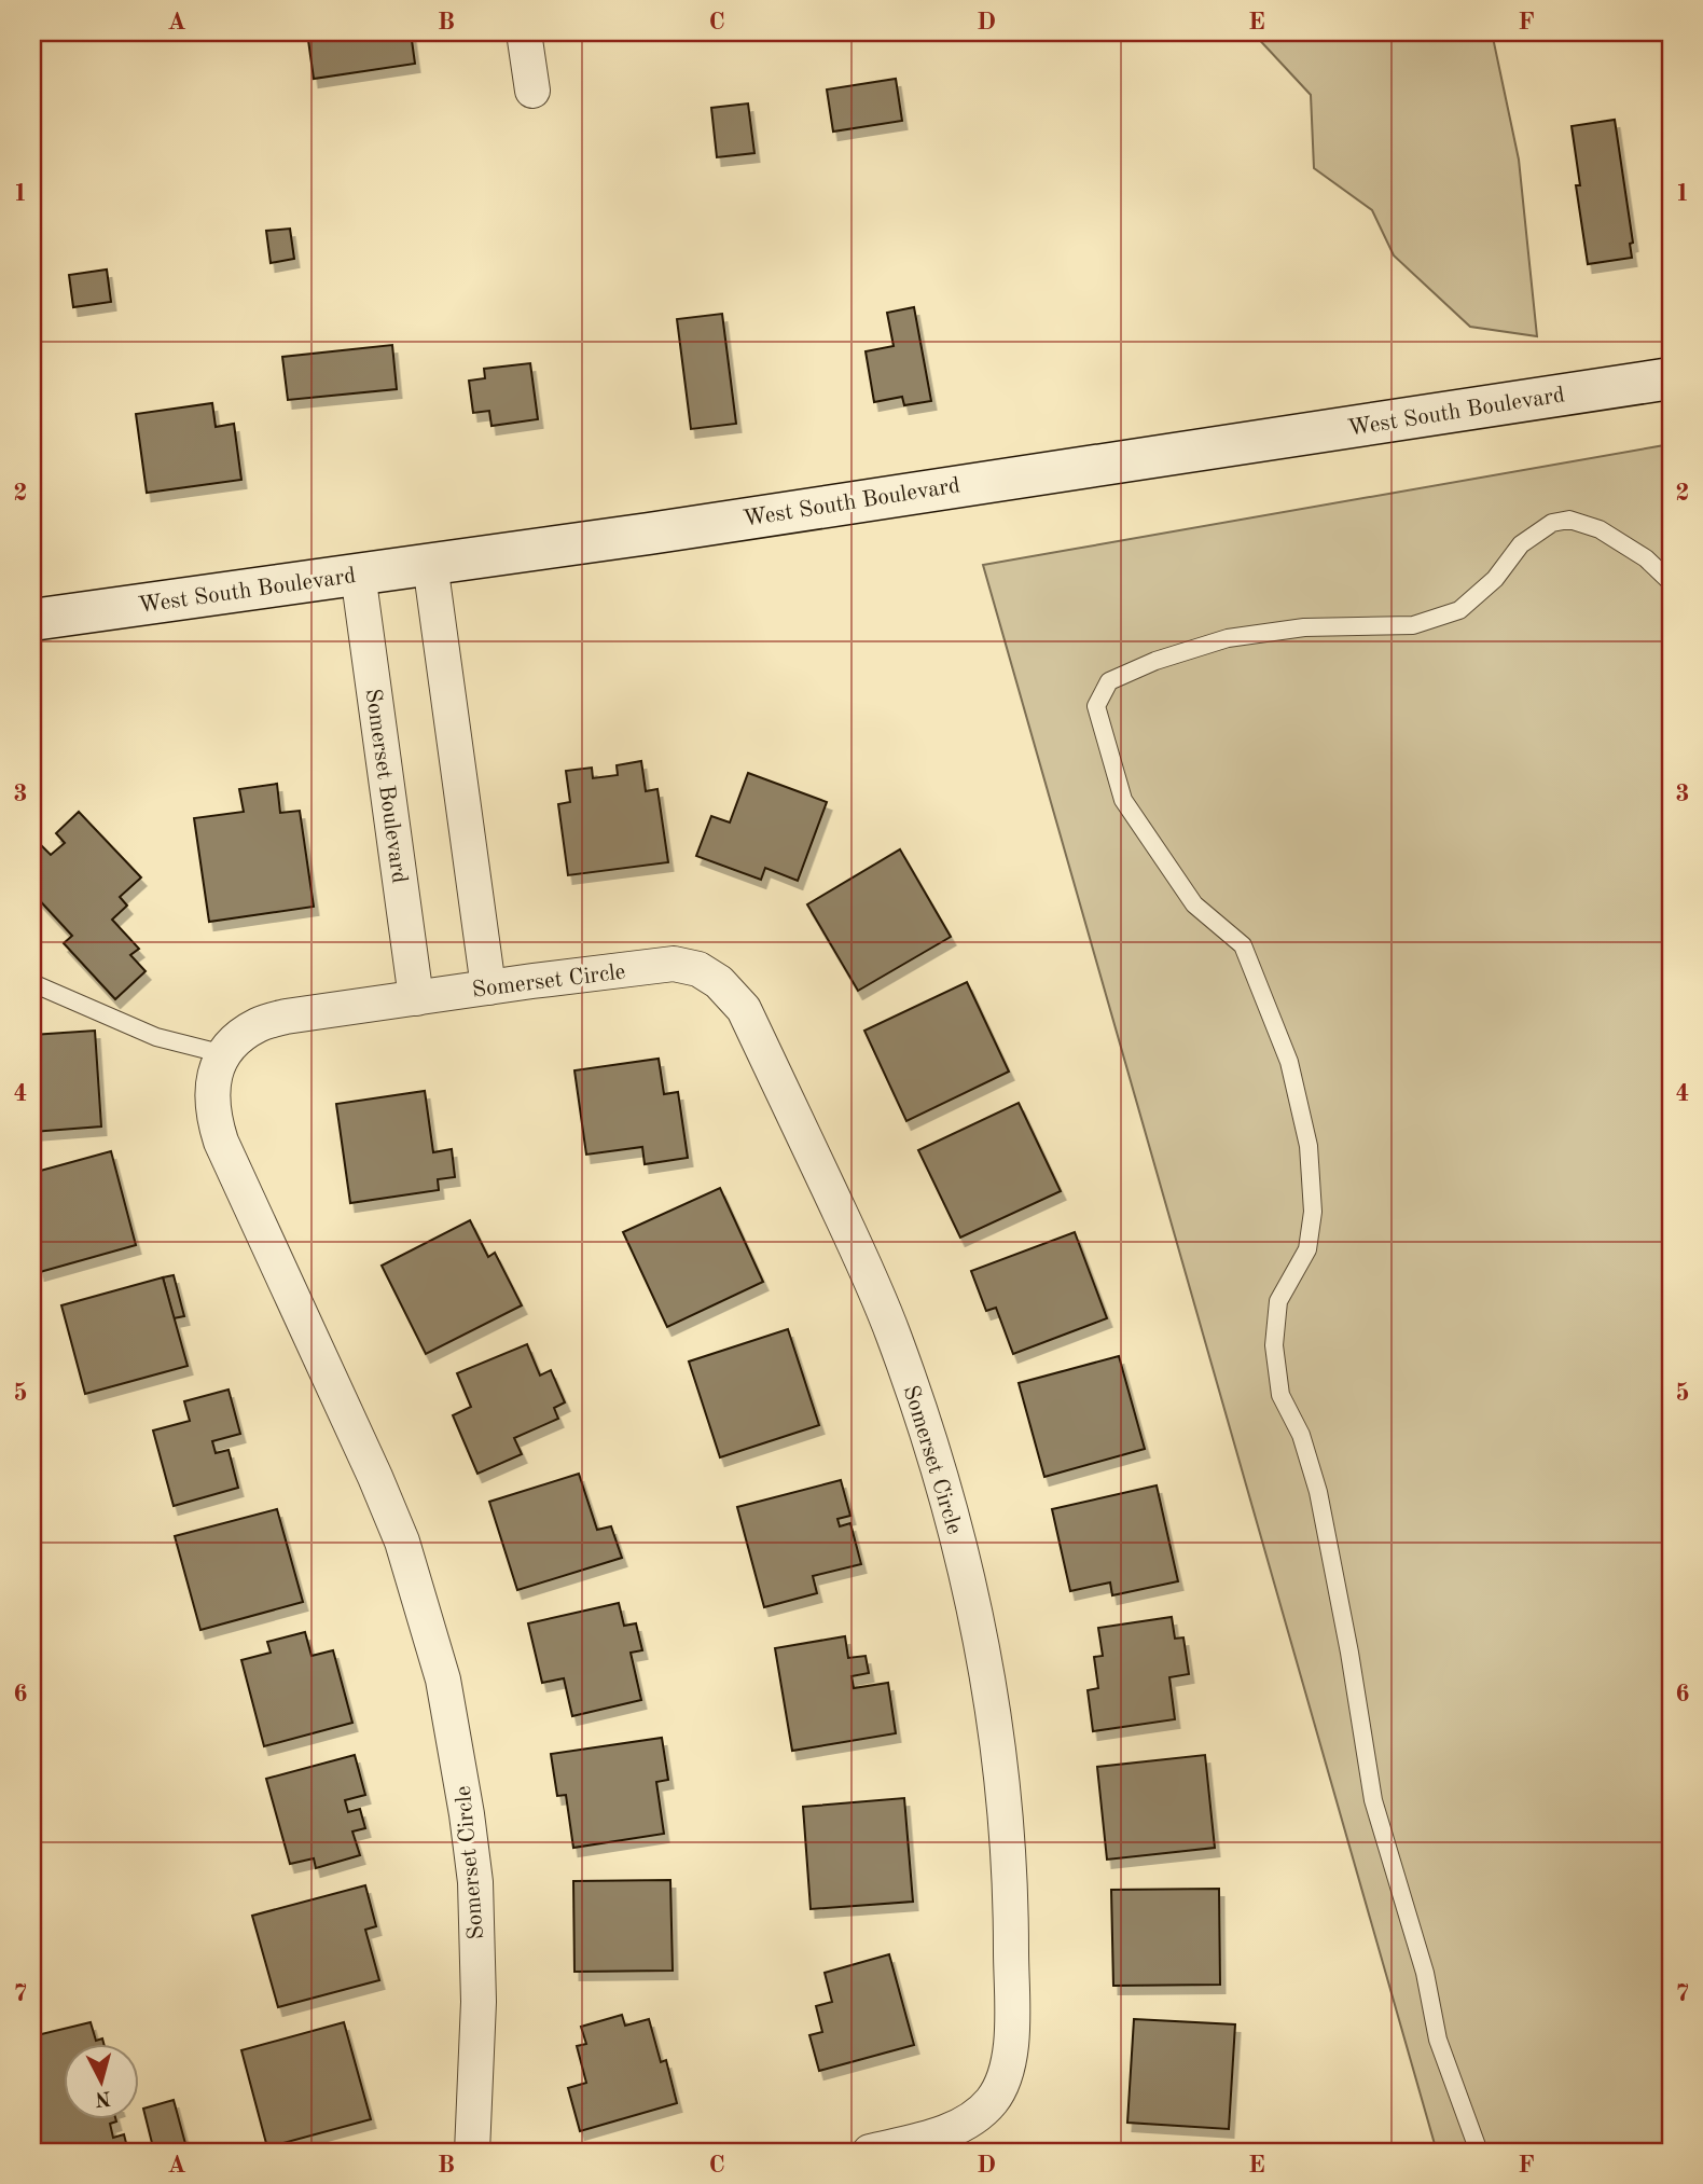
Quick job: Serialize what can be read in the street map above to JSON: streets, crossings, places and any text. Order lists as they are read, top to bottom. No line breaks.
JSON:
{"streets":{"main road":["West South Boulevard"],"street":["Somerset Boulevard","Somerset Circle"]},"crossings":[["West South Boulevard","Somerset Boulevard"],["Somerset Boulevard","Somerset Circle"]],"north":"bottom","grid":{"columns":["A","B","C","D","E","F"],"rows":["1","2","3","4","5","6","7"]}}
